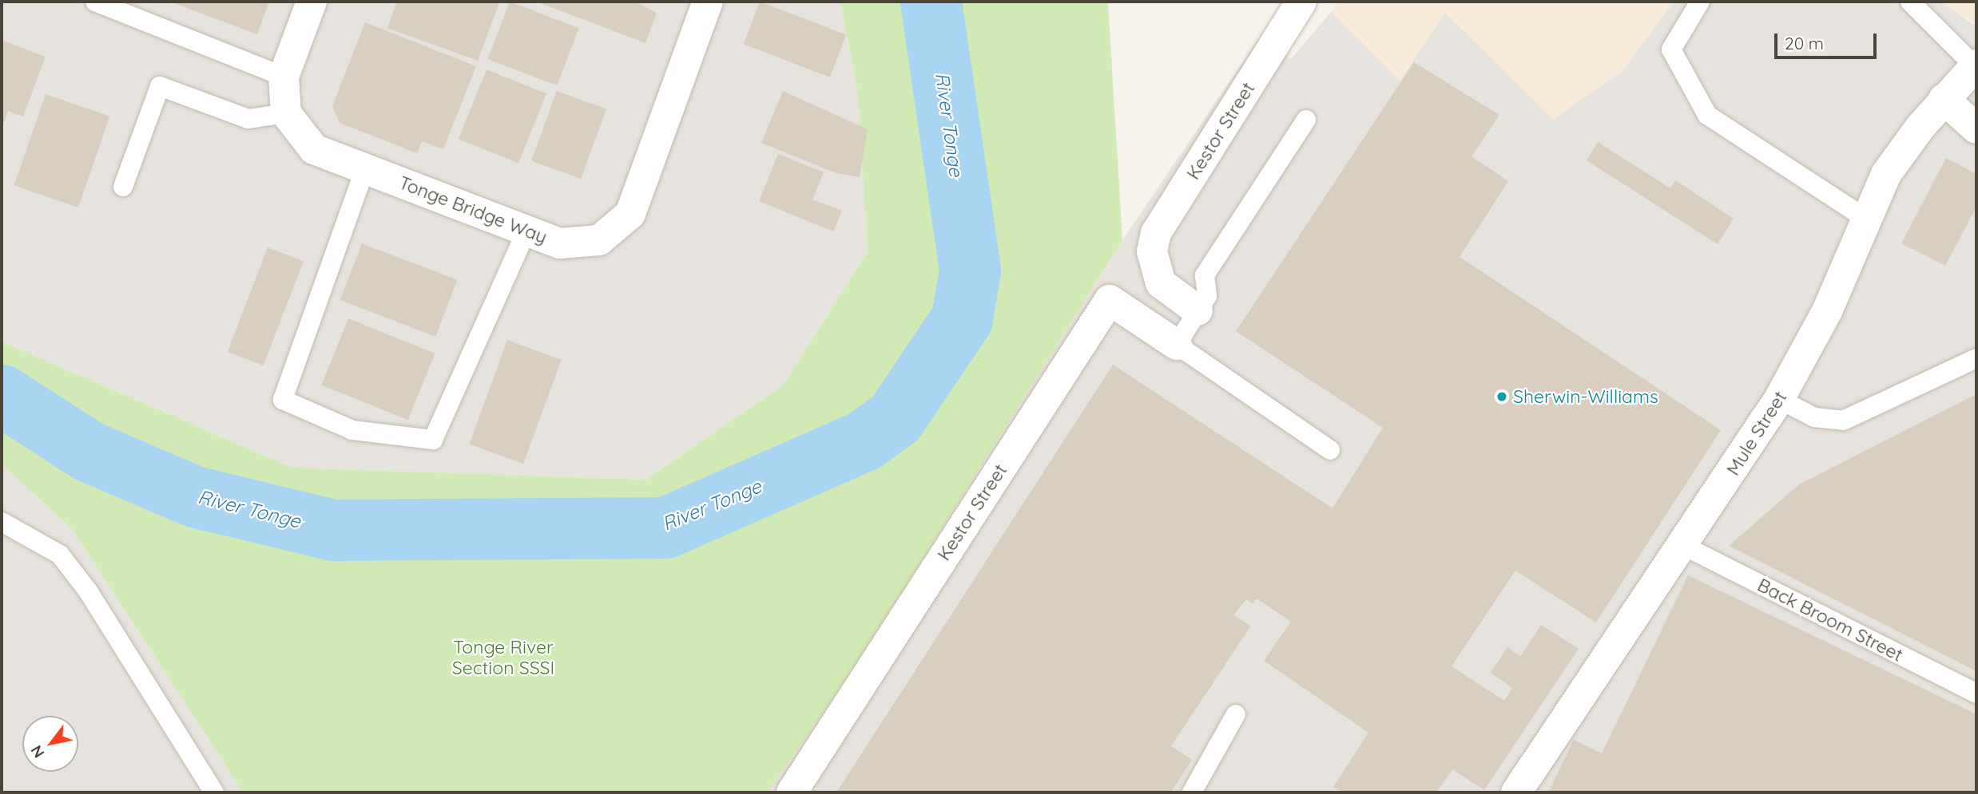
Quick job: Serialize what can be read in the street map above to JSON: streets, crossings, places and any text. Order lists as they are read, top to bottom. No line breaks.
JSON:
{"streets":{"street":["Kestor Street","Tonge Bridge Way","Mule Street"],"lane":["Back Broom Street"]},"crossings":[["Mule Street","Back Broom Street"]],"water":["River Tonge"],"parks":["Tonge River Section SSSI"],"places":["Sherwin-Williams"],"scale_bar":"20 m","north":"bottom left"}
